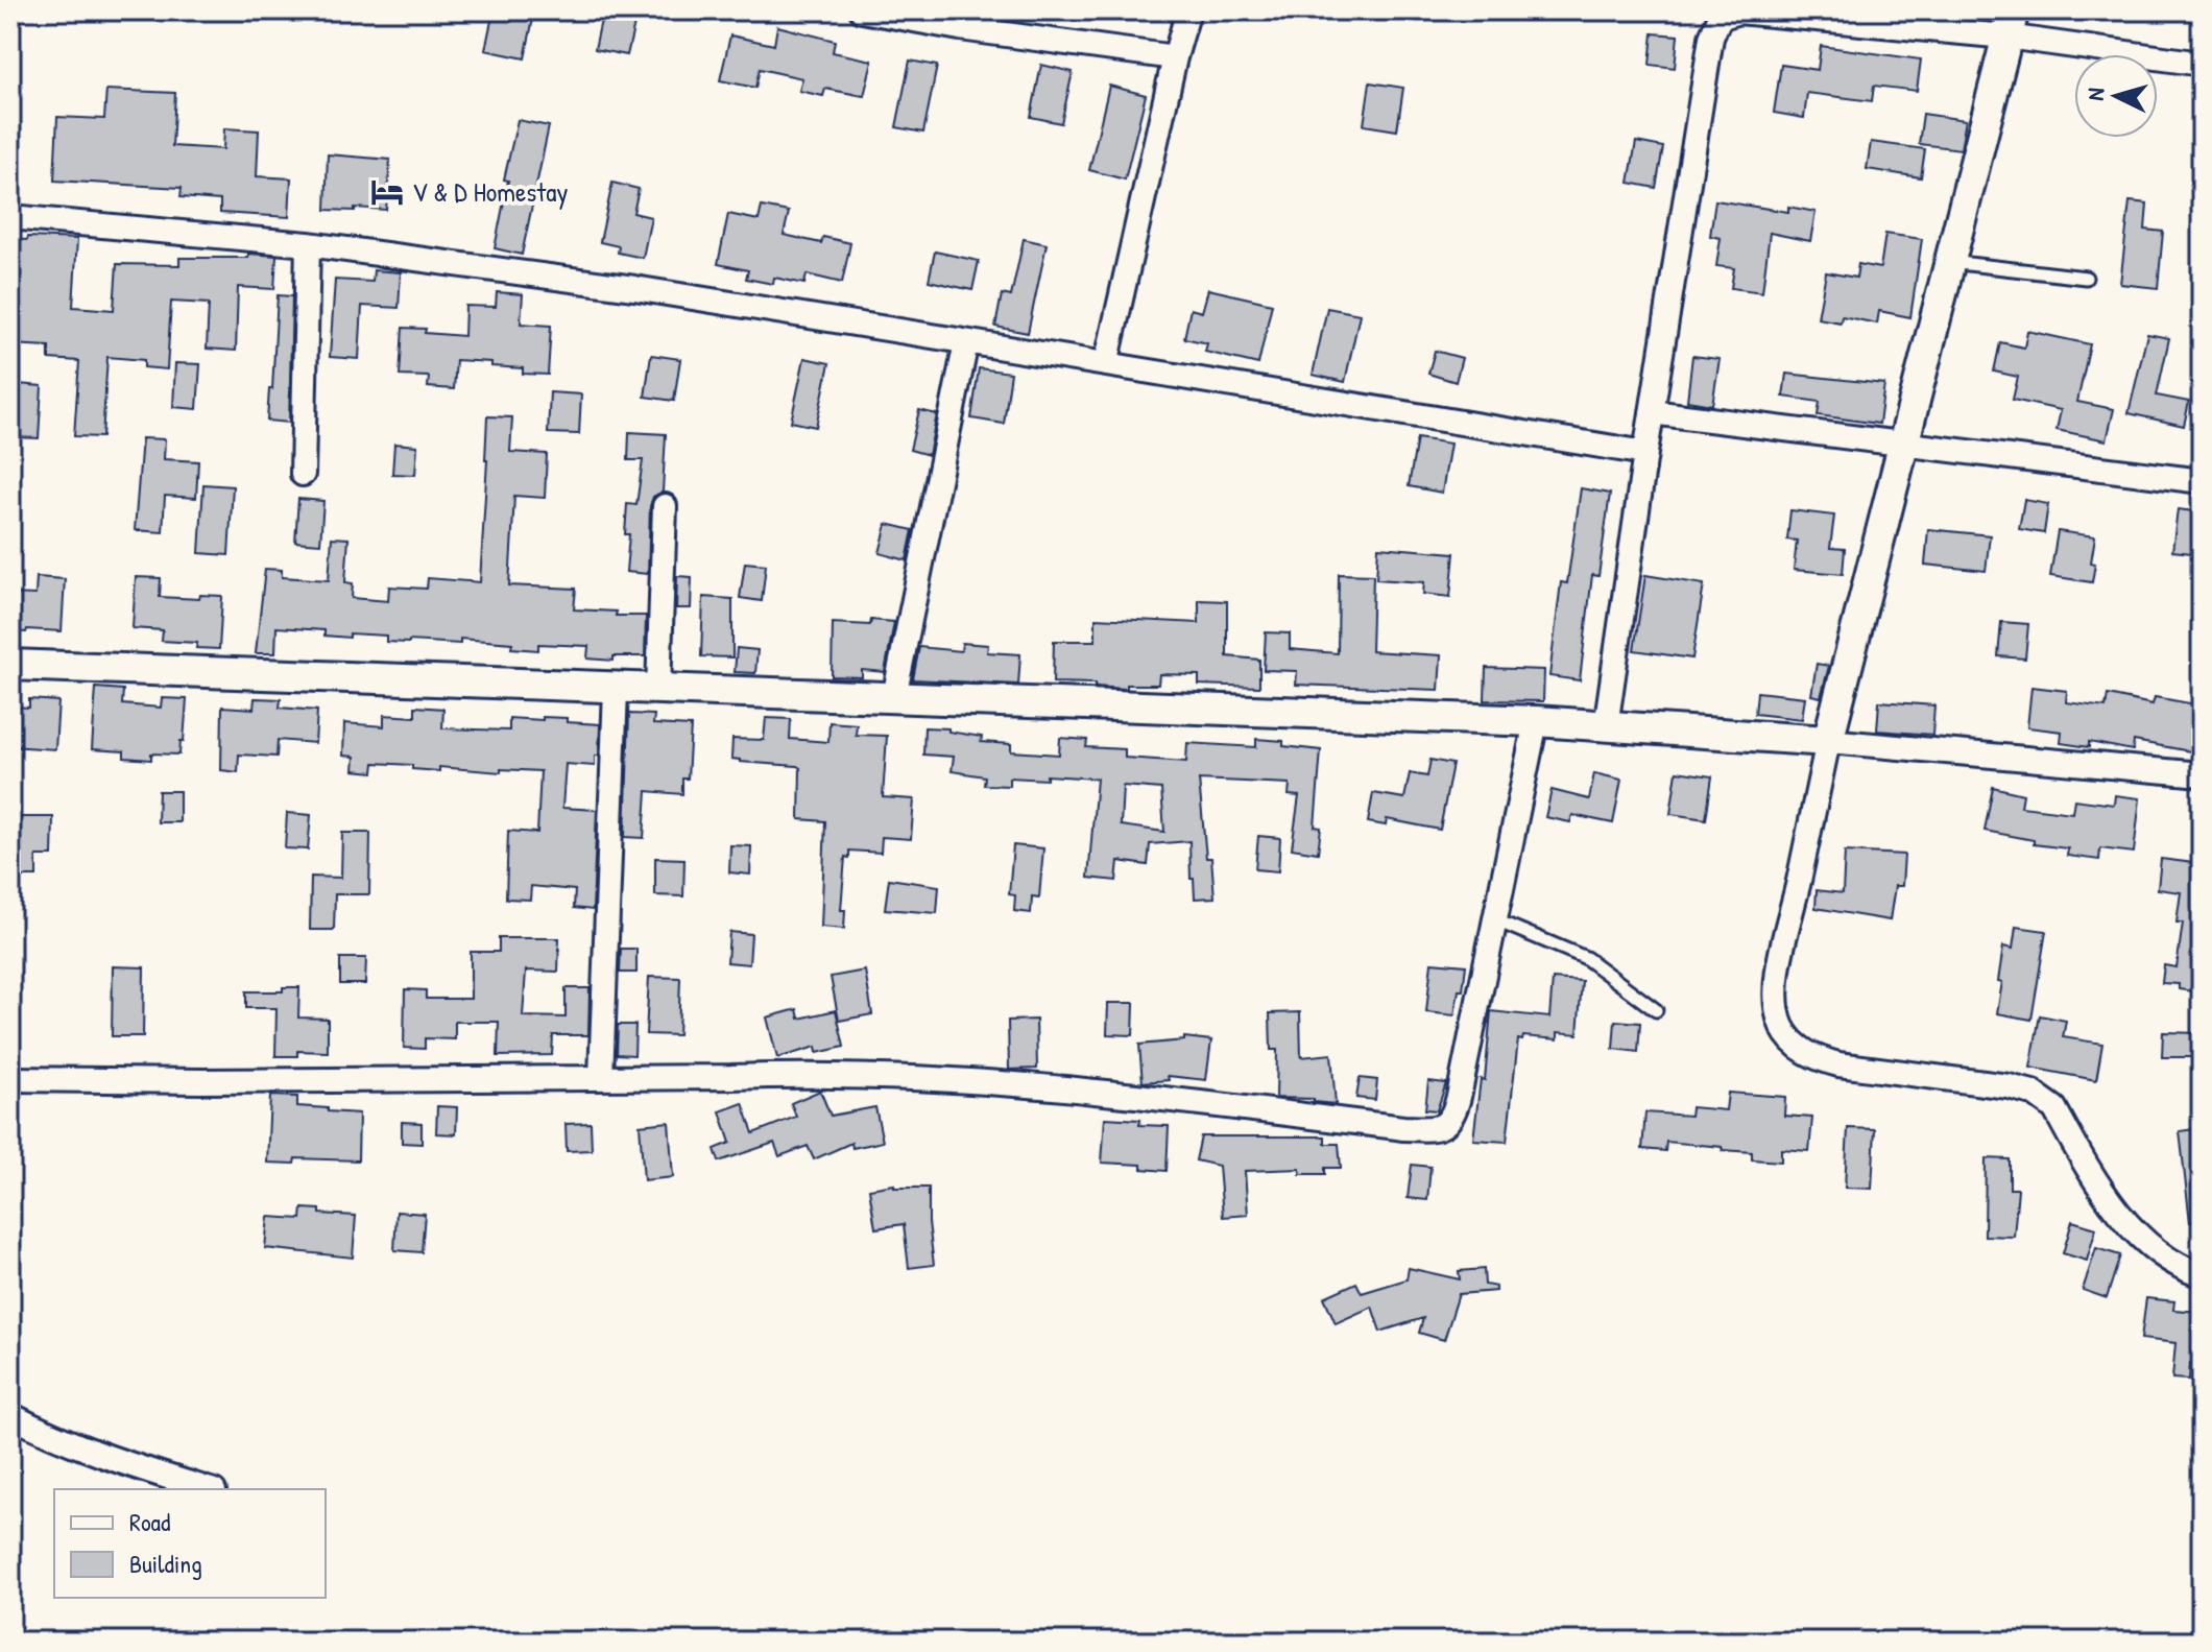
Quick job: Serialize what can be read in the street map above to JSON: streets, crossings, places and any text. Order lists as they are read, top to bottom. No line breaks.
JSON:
{"places":{"hotel":["V & D Homestay"]},"legend":["Road","Building"],"north":"left"}
